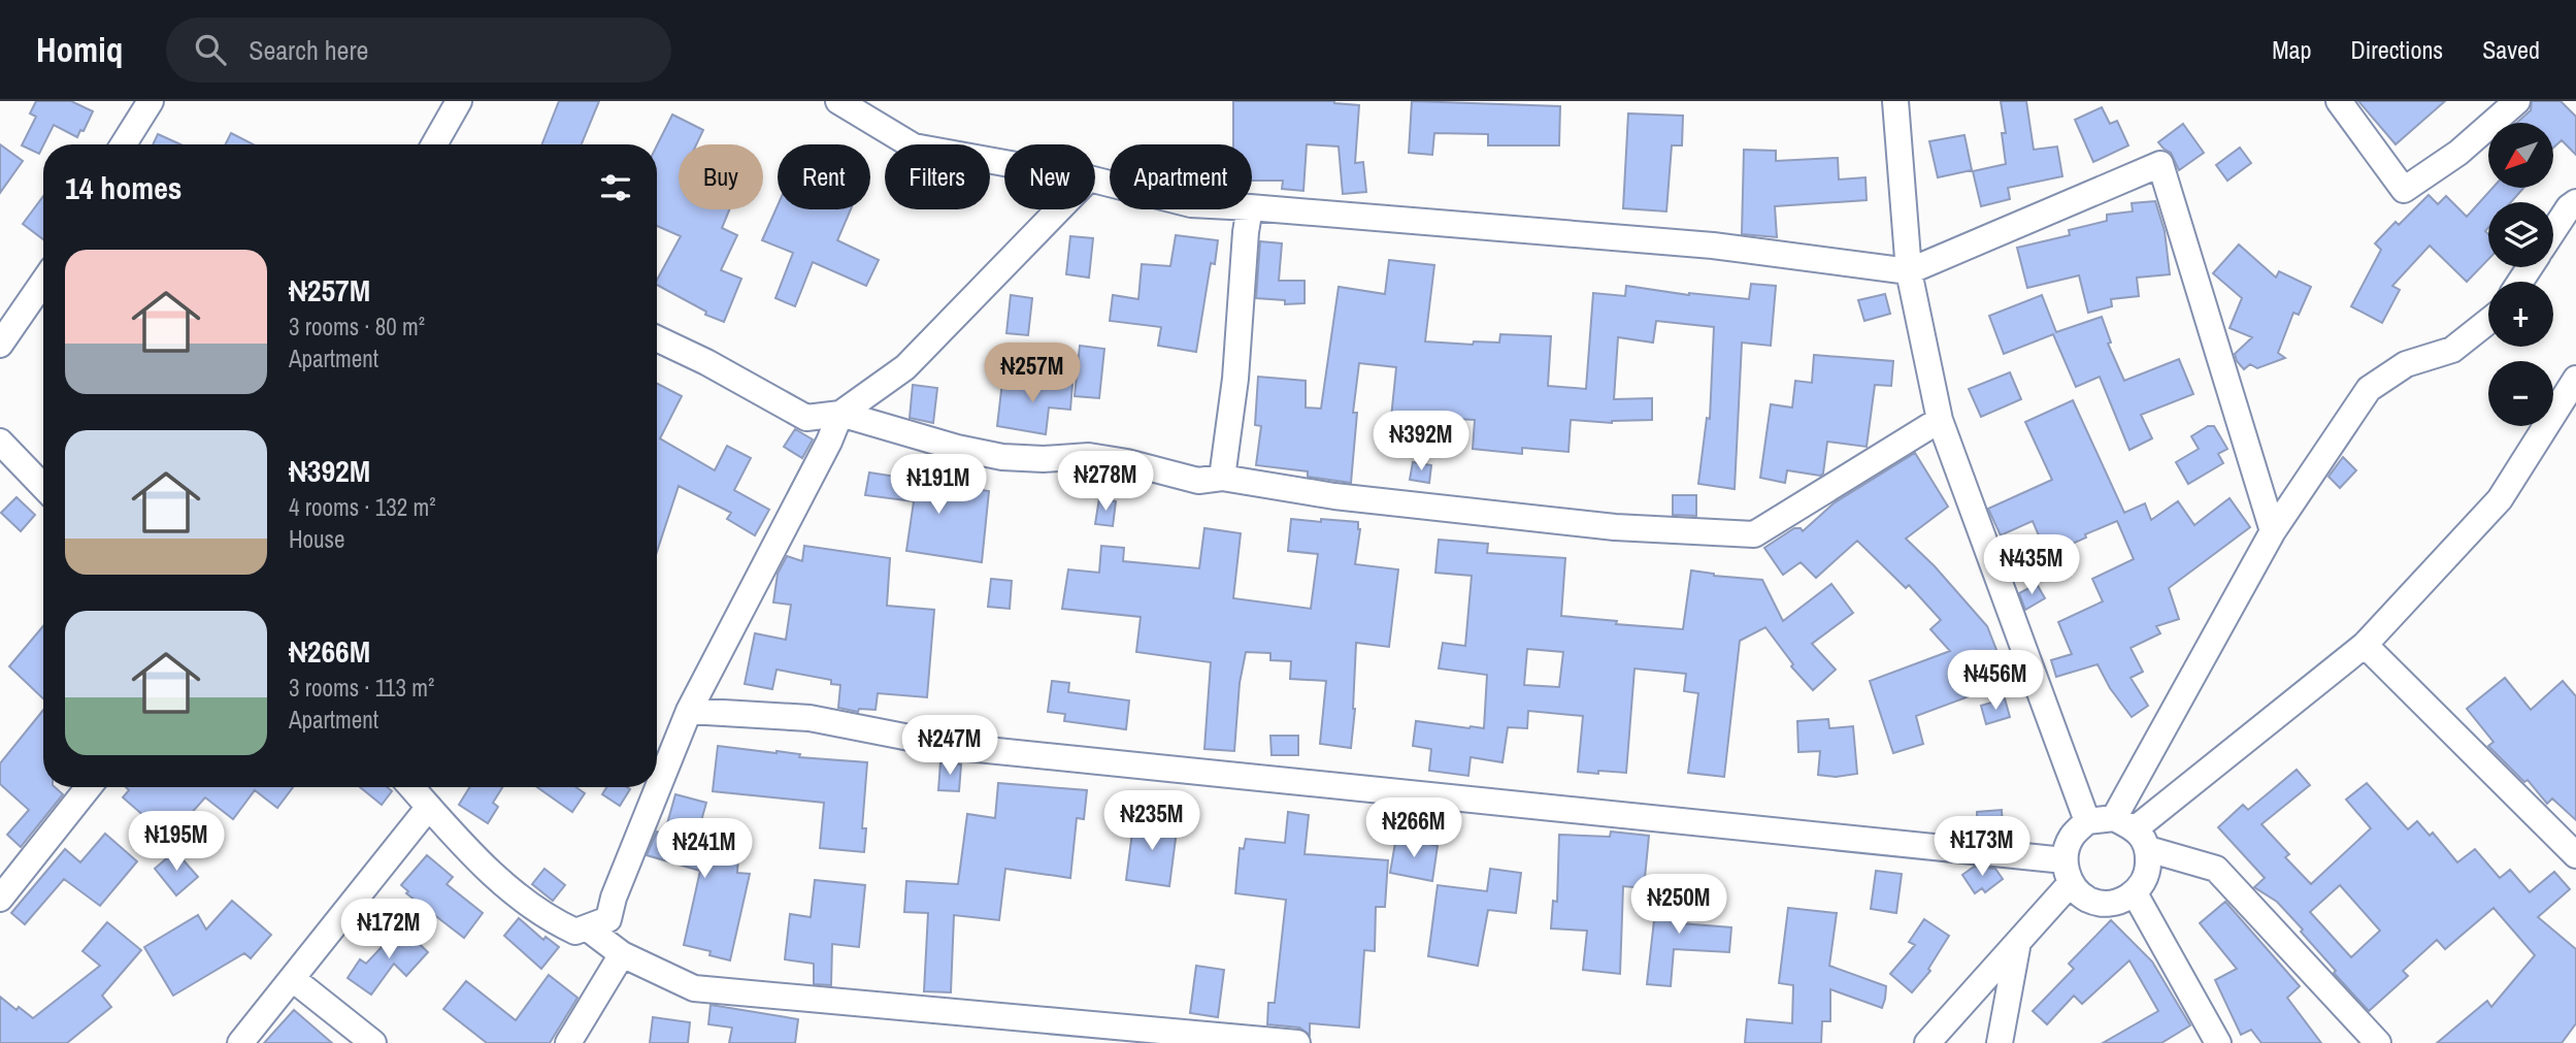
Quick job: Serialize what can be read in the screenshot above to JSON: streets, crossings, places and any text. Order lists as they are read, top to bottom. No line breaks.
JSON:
{"north":"bottom left","page":{"header":"Homiq","search":"Search here","nav":["Map","Directions","Saved"],"map_buttons":["+","−"],"chip":["Buy","Rent","Filters","New","Apartment"],"heading":"14 homes","list":[{"name":"₦257M","note":"3 rooms · 80 m² · Apartment"},{"name":"₦392M","note":"4 rooms · 132 m² · House"},{"name":"₦266M","note":"3 rooms · 113 m² · Apartment"}],"price":["₦257M","₦392M","₦278M","₦191M","₦435M","₦456M","₦247M","₦235M","₦266M","₦195M","₦173M","₦241M","₦250M","₦172M"]}}
